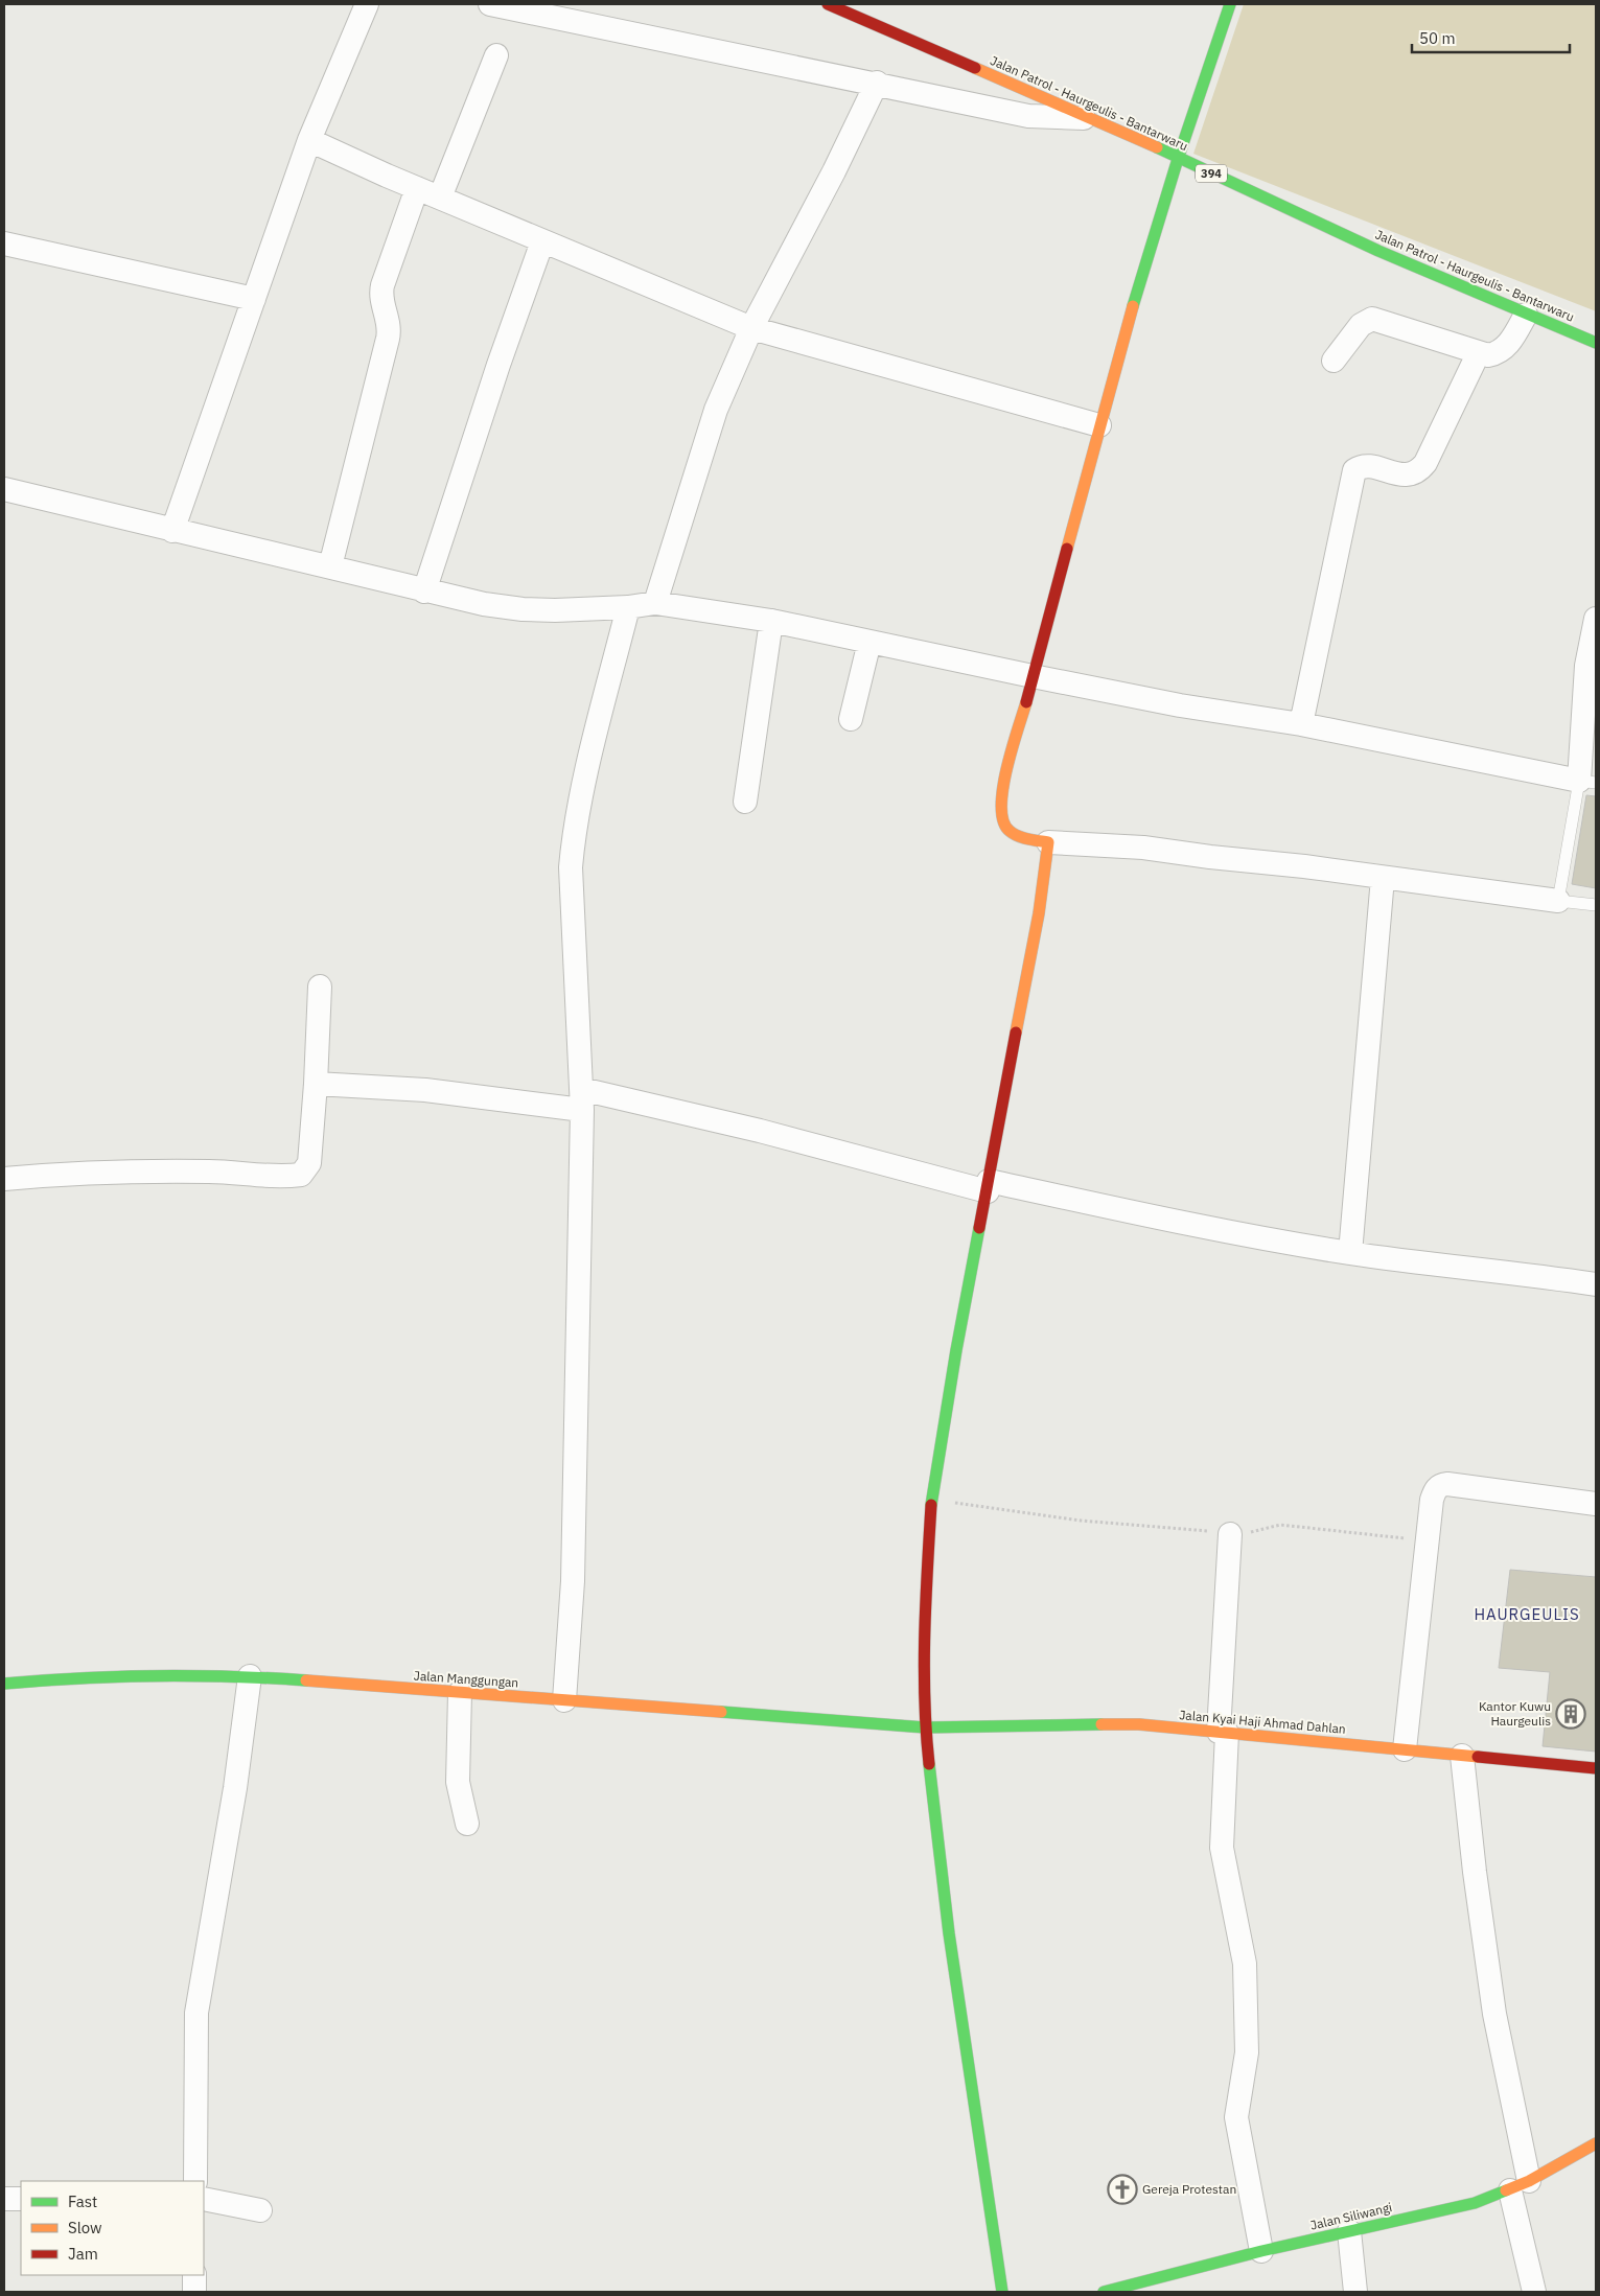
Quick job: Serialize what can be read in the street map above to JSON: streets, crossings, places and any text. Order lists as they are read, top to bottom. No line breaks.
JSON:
{"streets":{"street":["Jalan Patrol - Haurgeulis - Bantarwaru","394","Jalan Manggungan","Jalan Kyai Haji Ahmad Dahlan","Jalan Siliwangi"]},"crossings":[["Jalan Manggungan","Jalan Kyai Haji Ahmad Dahlan"]],"districts":["HAURGEULIS"],"places":{"building":["Kantor Kuwu Haurgeulis"],"church":["Gereja Protestan"]},"legend":["Fast","Slow","Jam"],"scale_bar":"50 m"}
